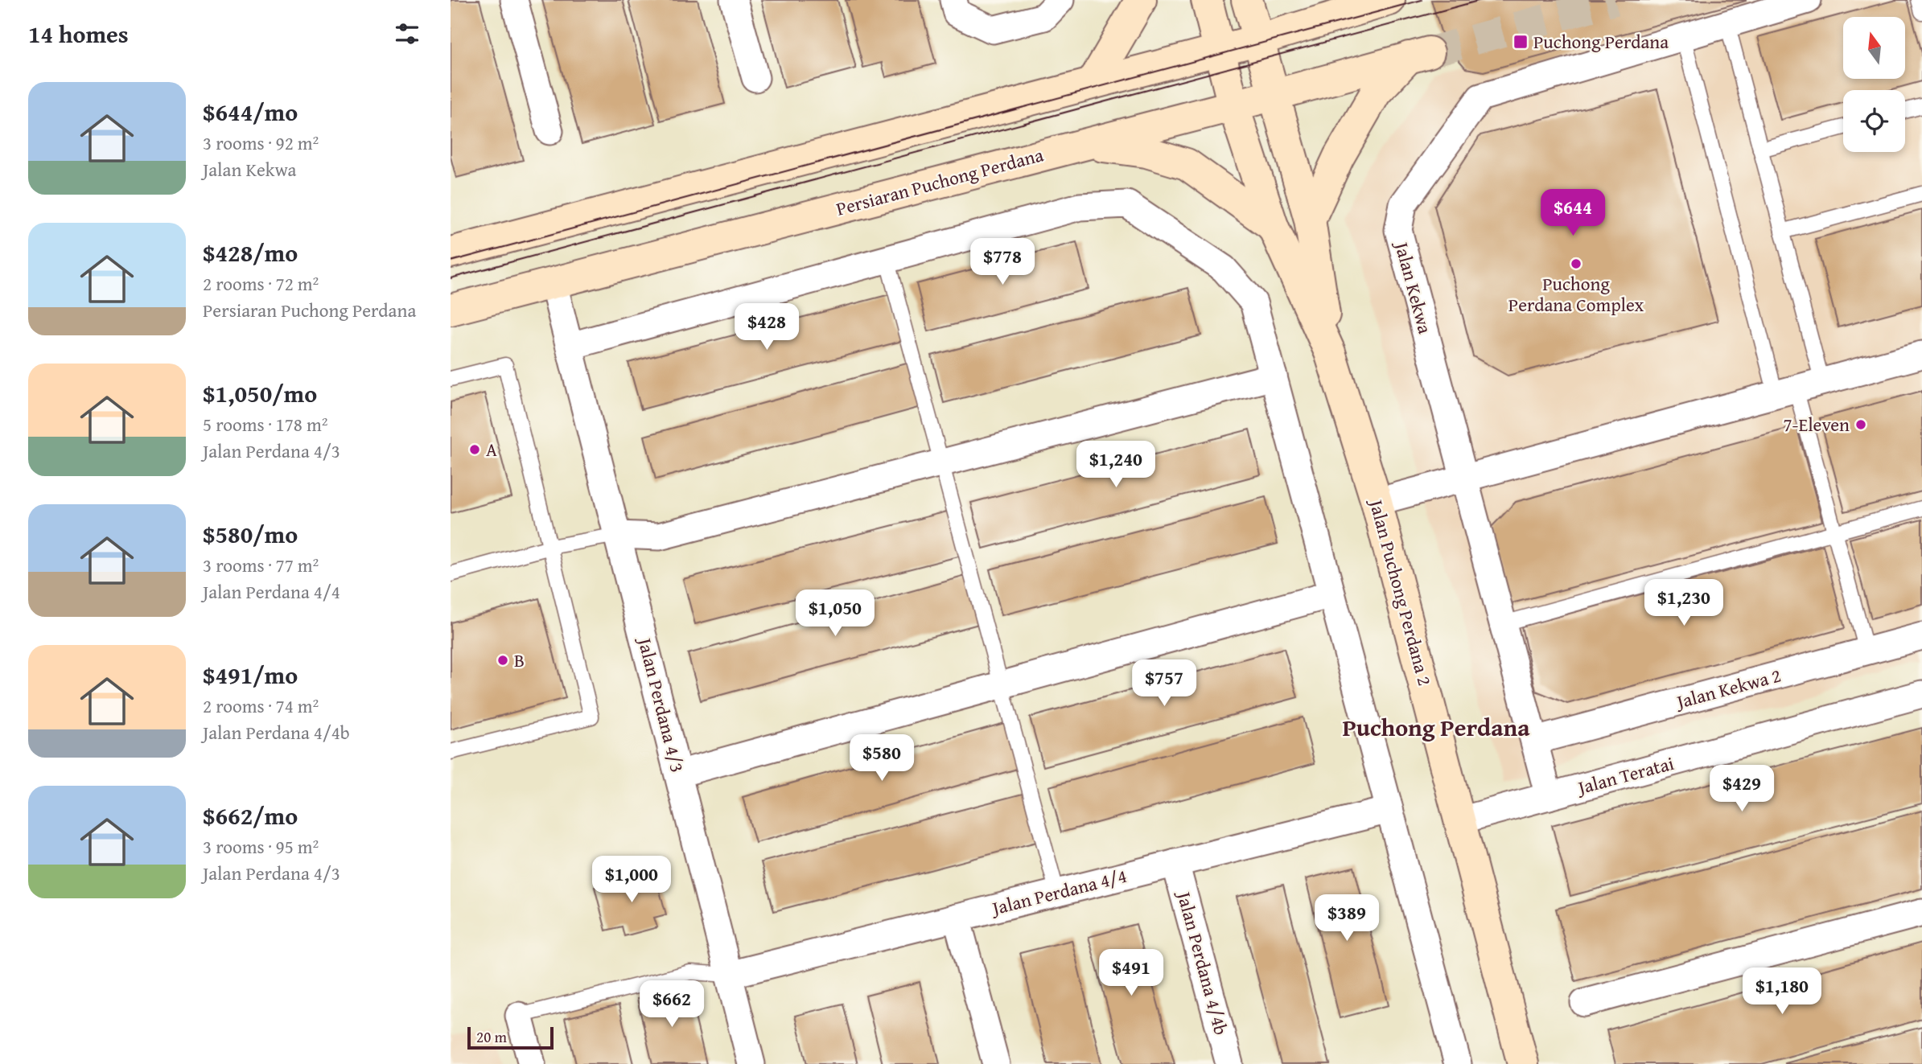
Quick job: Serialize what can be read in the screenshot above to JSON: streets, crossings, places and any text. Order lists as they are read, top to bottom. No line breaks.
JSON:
{"streets":{"main road":["Persiaran Puchong Perdana","Jalan Puchong Perdana 2"],"street":["Jalan Kekwa","Jalan Kekwa 2","Jalan Perdana 4/3","Jalan Teratai","Jalan Perdana 4/4","Jalan Perdana 4/4b"]},"crossings":[["Persiaran Puchong Perdana","Jalan Puchong Perdana 2"],["Persiaran Puchong Perdana","Jalan Perdana 4/3"],["Jalan Kekwa","Jalan Kekwa 2"],["Jalan Kekwa","Jalan Teratai"],["Jalan Puchong Perdana 2","Jalan Teratai"],["Jalan Perdana 4/3","Jalan Perdana 4/4"],["Jalan Perdana 4/4","Jalan Perdana 4/4b"]],"districts":["Puchong Perdana"],"places":{"transit":["Puchong Perdana"],"other":["Puchong Perdana Complex","7-Eleven","A","B"]},"scale_bar":"20 m","north":"top","page":{"heading":"14 homes","list":[{"name":"$644/mo","note":"3 rooms · 92 m² · Jalan Kekwa"},{"name":"$428/mo","note":"2 rooms · 72 m² · Persiaran Puchong Perdana"},{"name":"$1,050/mo","note":"5 rooms · 178 m² · Jalan Perdana 4/3"},{"name":"$580/mo","note":"3 rooms · 77 m² · Jalan Perdana 4/4"},{"name":"$491/mo","note":"2 rooms · 74 m² · Jalan Perdana 4/4b"},{"name":"$662/mo","note":"3 rooms · 95 m² · Jalan Perdana 4/3"}],"price":["$644","$778","$428","$1,240","$1,230","$1,050","$757","$580","$429","$1,000","$389","$491","$1,180","$662"],"scale":"20 m"}}
